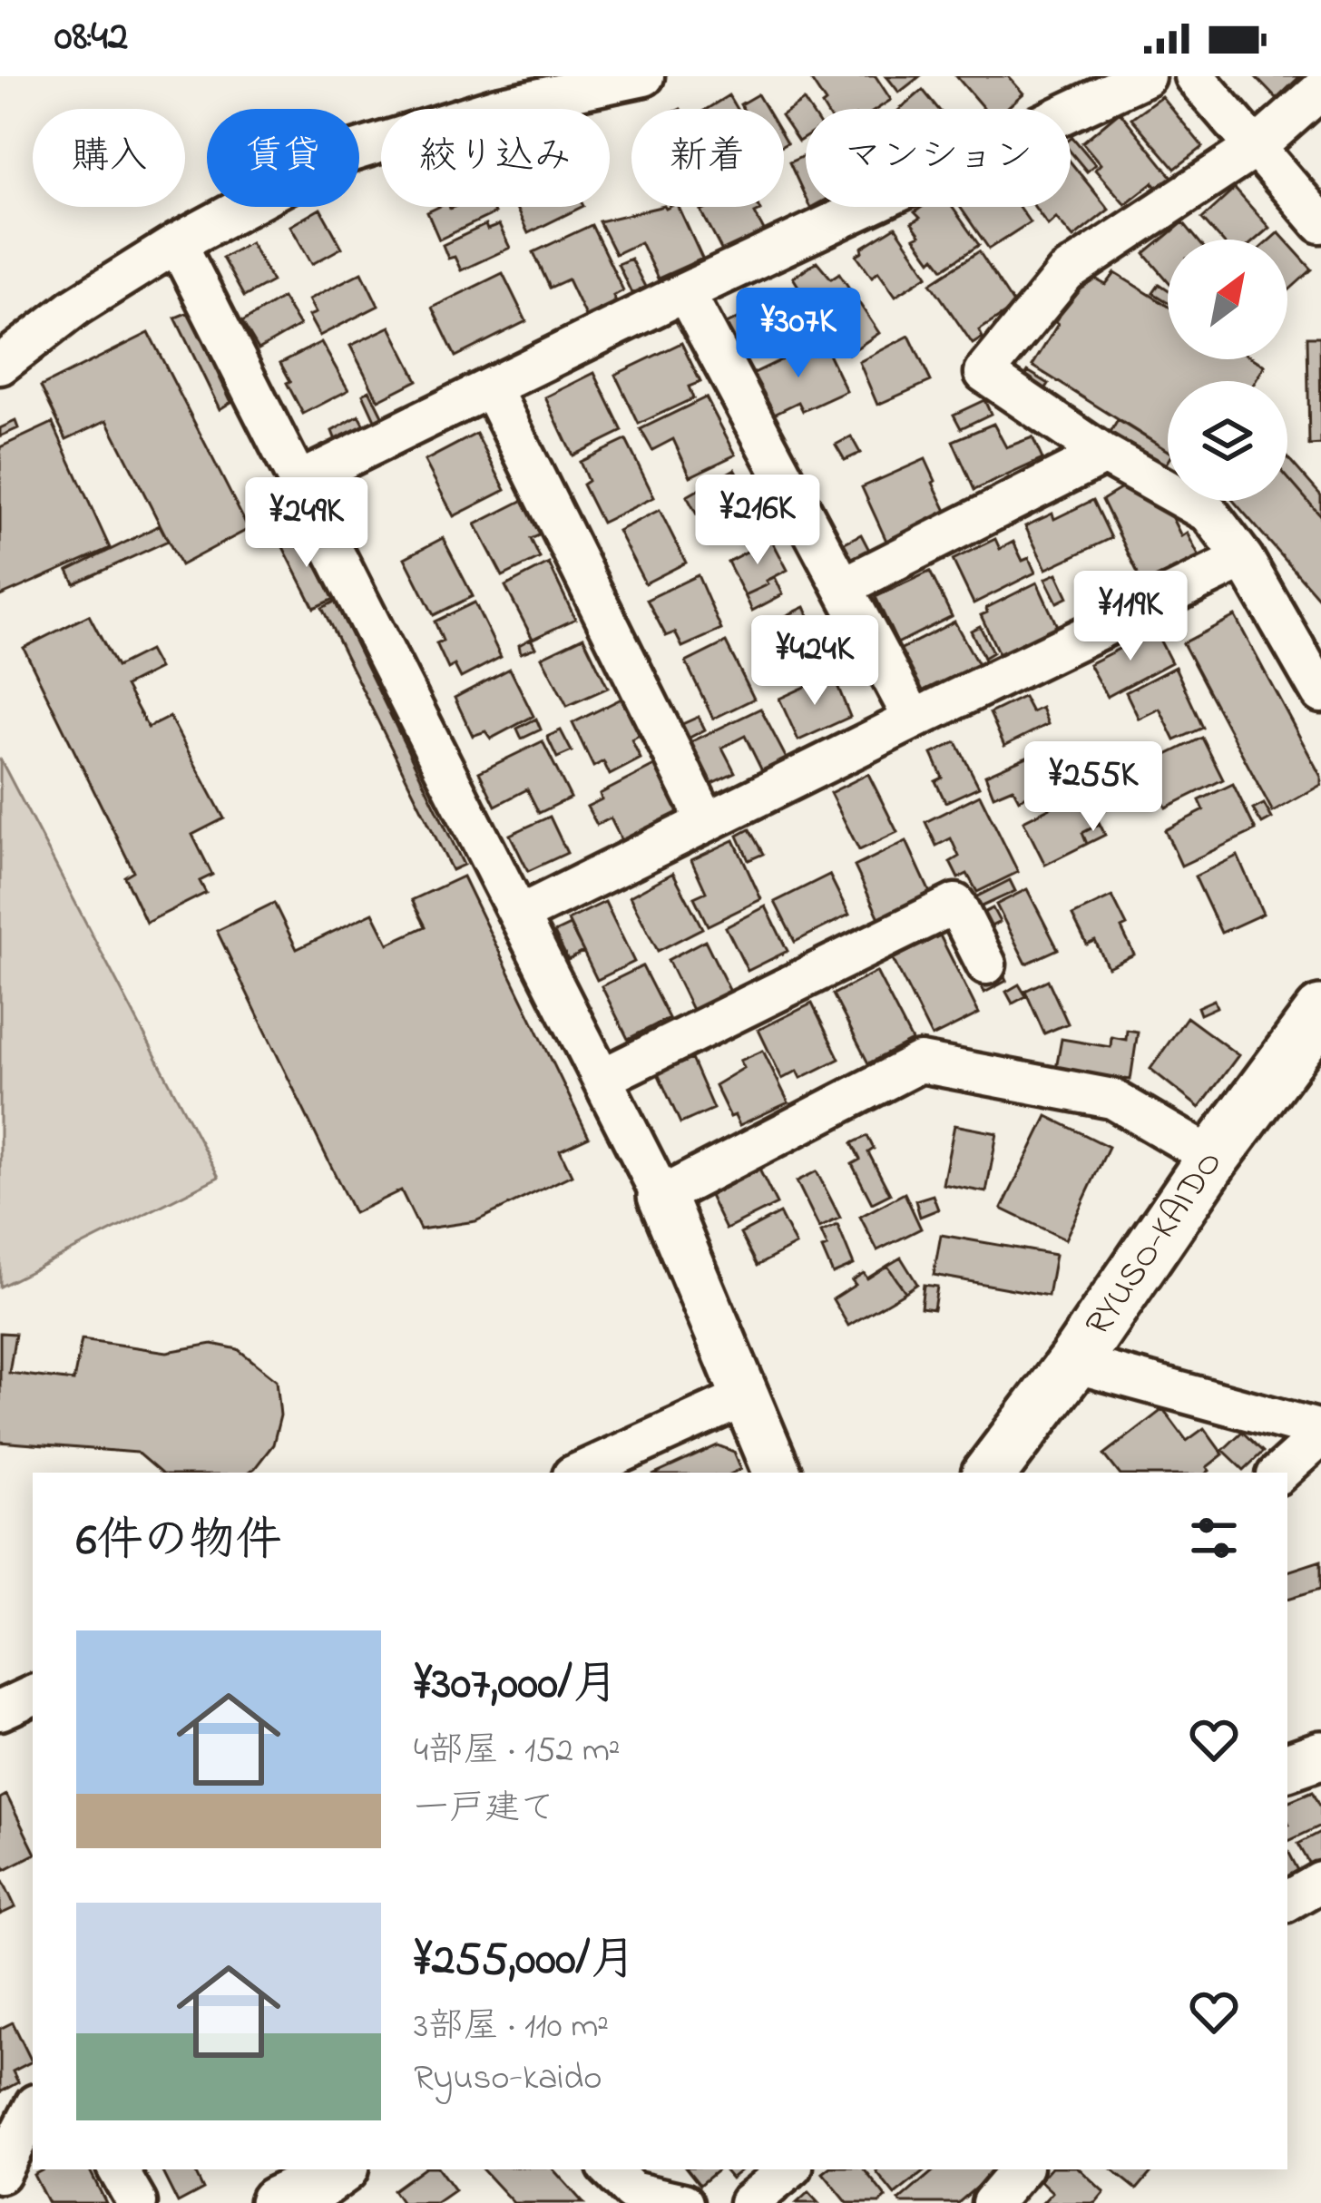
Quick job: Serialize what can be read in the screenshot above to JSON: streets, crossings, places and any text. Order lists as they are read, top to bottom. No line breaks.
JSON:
{"streets":{"main road":["RYUSO-KAIDO"]},"north":"top right","page":{"status":"08:42","chip":["購入","賃貸","絞り込み","新着","マンション"],"price":["¥307K","¥216K","¥249K","¥119K","¥424K","¥255K"],"heading":"6件の物件","list":[{"name":"¥307,000/月","note":"4部屋 · 152 m² · 一戸建て"},{"name":"¥255,000/月","note":"3部屋 · 110 m² · Ryuso-kaido"}]}}
